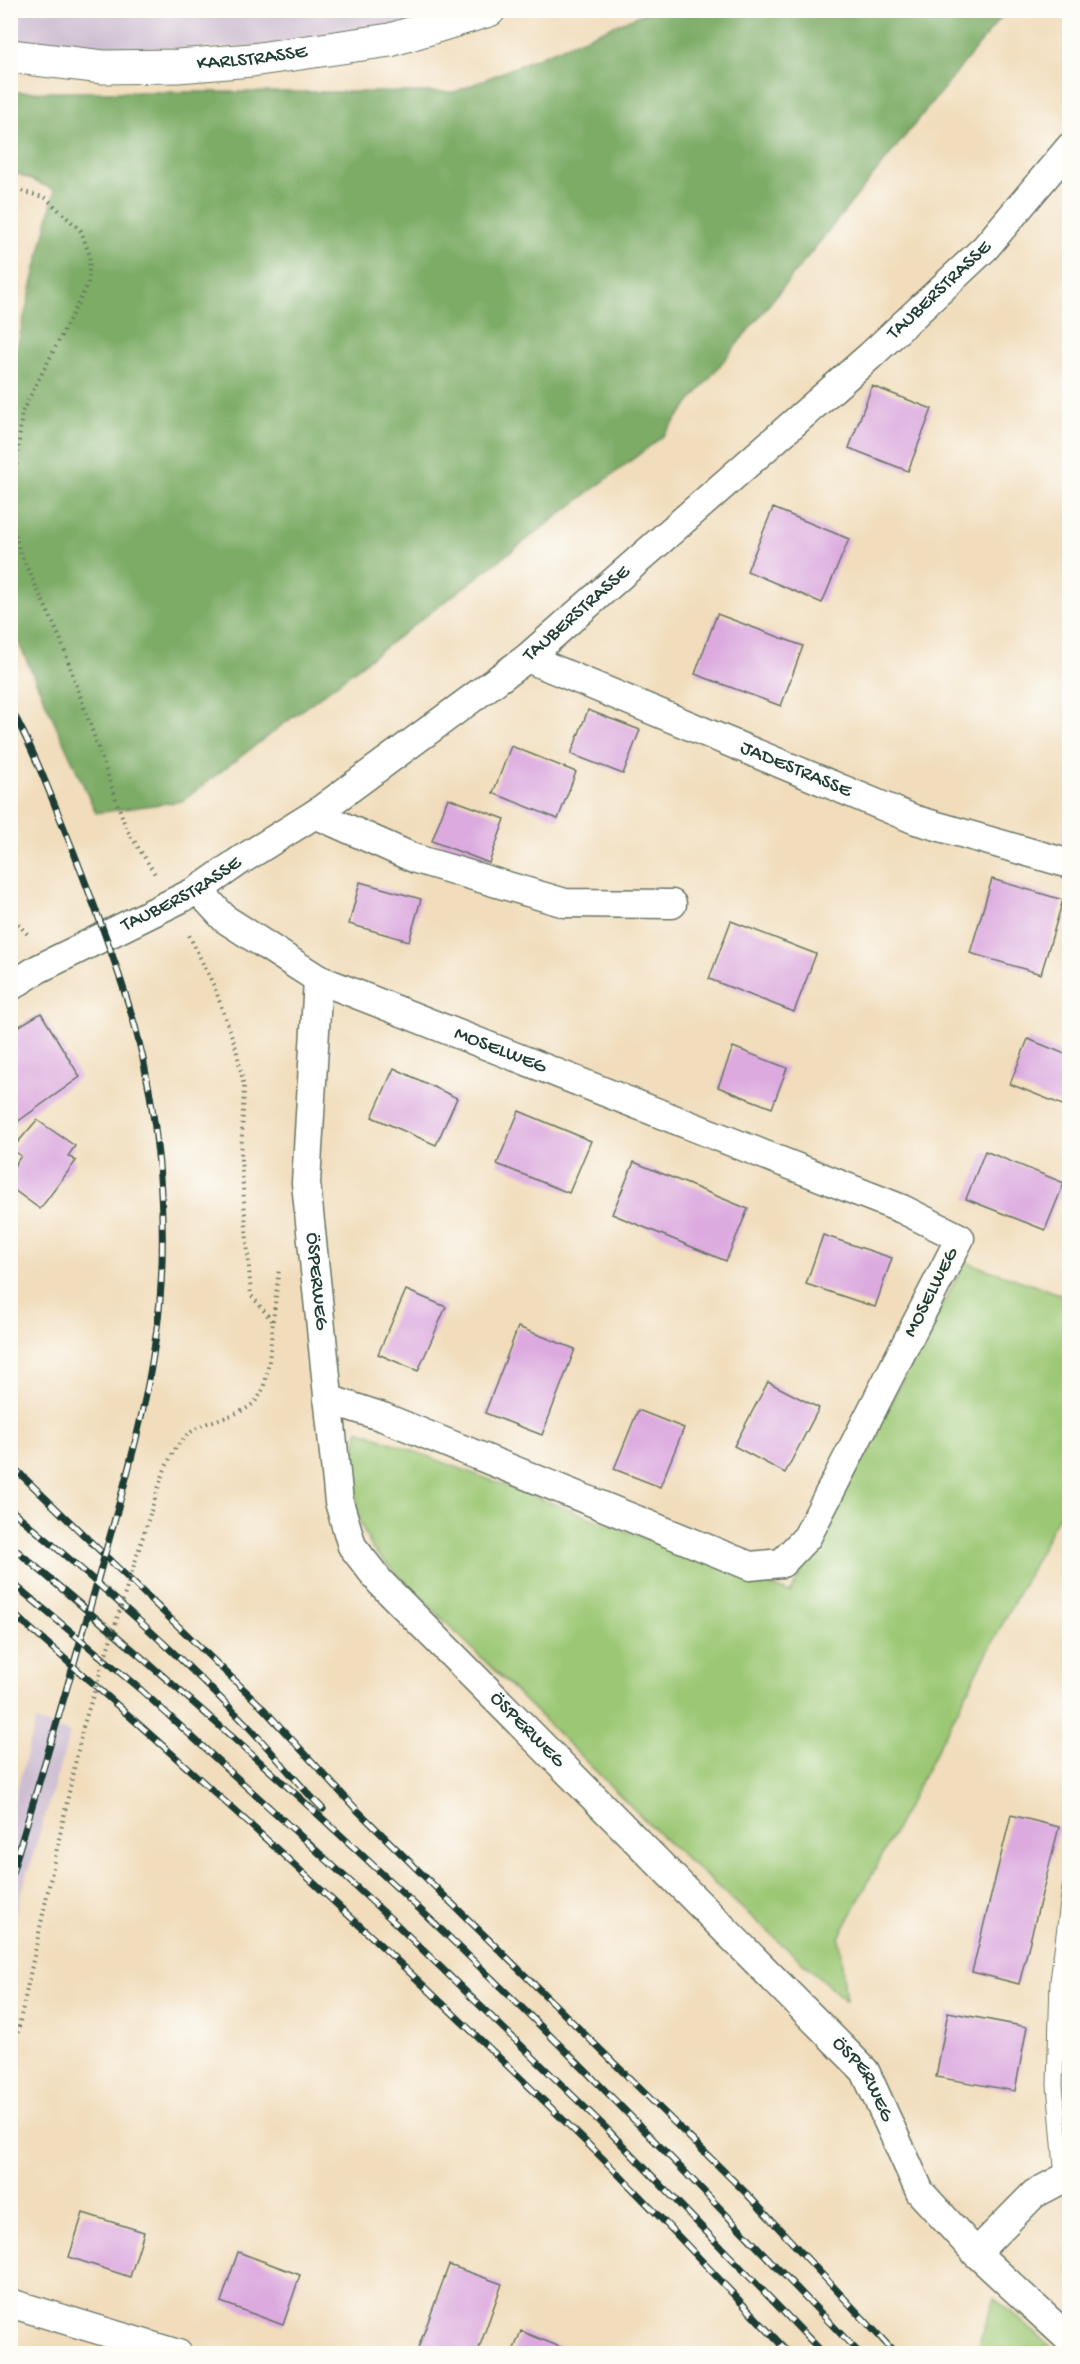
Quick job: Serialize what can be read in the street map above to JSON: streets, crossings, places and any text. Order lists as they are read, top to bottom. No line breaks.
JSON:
{"streets":{"street":["KARLSTRASSE","TAUBERSTRASSE","JADESTRASSE","MOSELWEG","ÖSPERWEG"]},"crossings":[["TAUBERSTRASSE","JADESTRASSE"],["TAUBERSTRASSE","MOSELWEG"],["MOSELWEG","ÖSPERWEG"]]}
